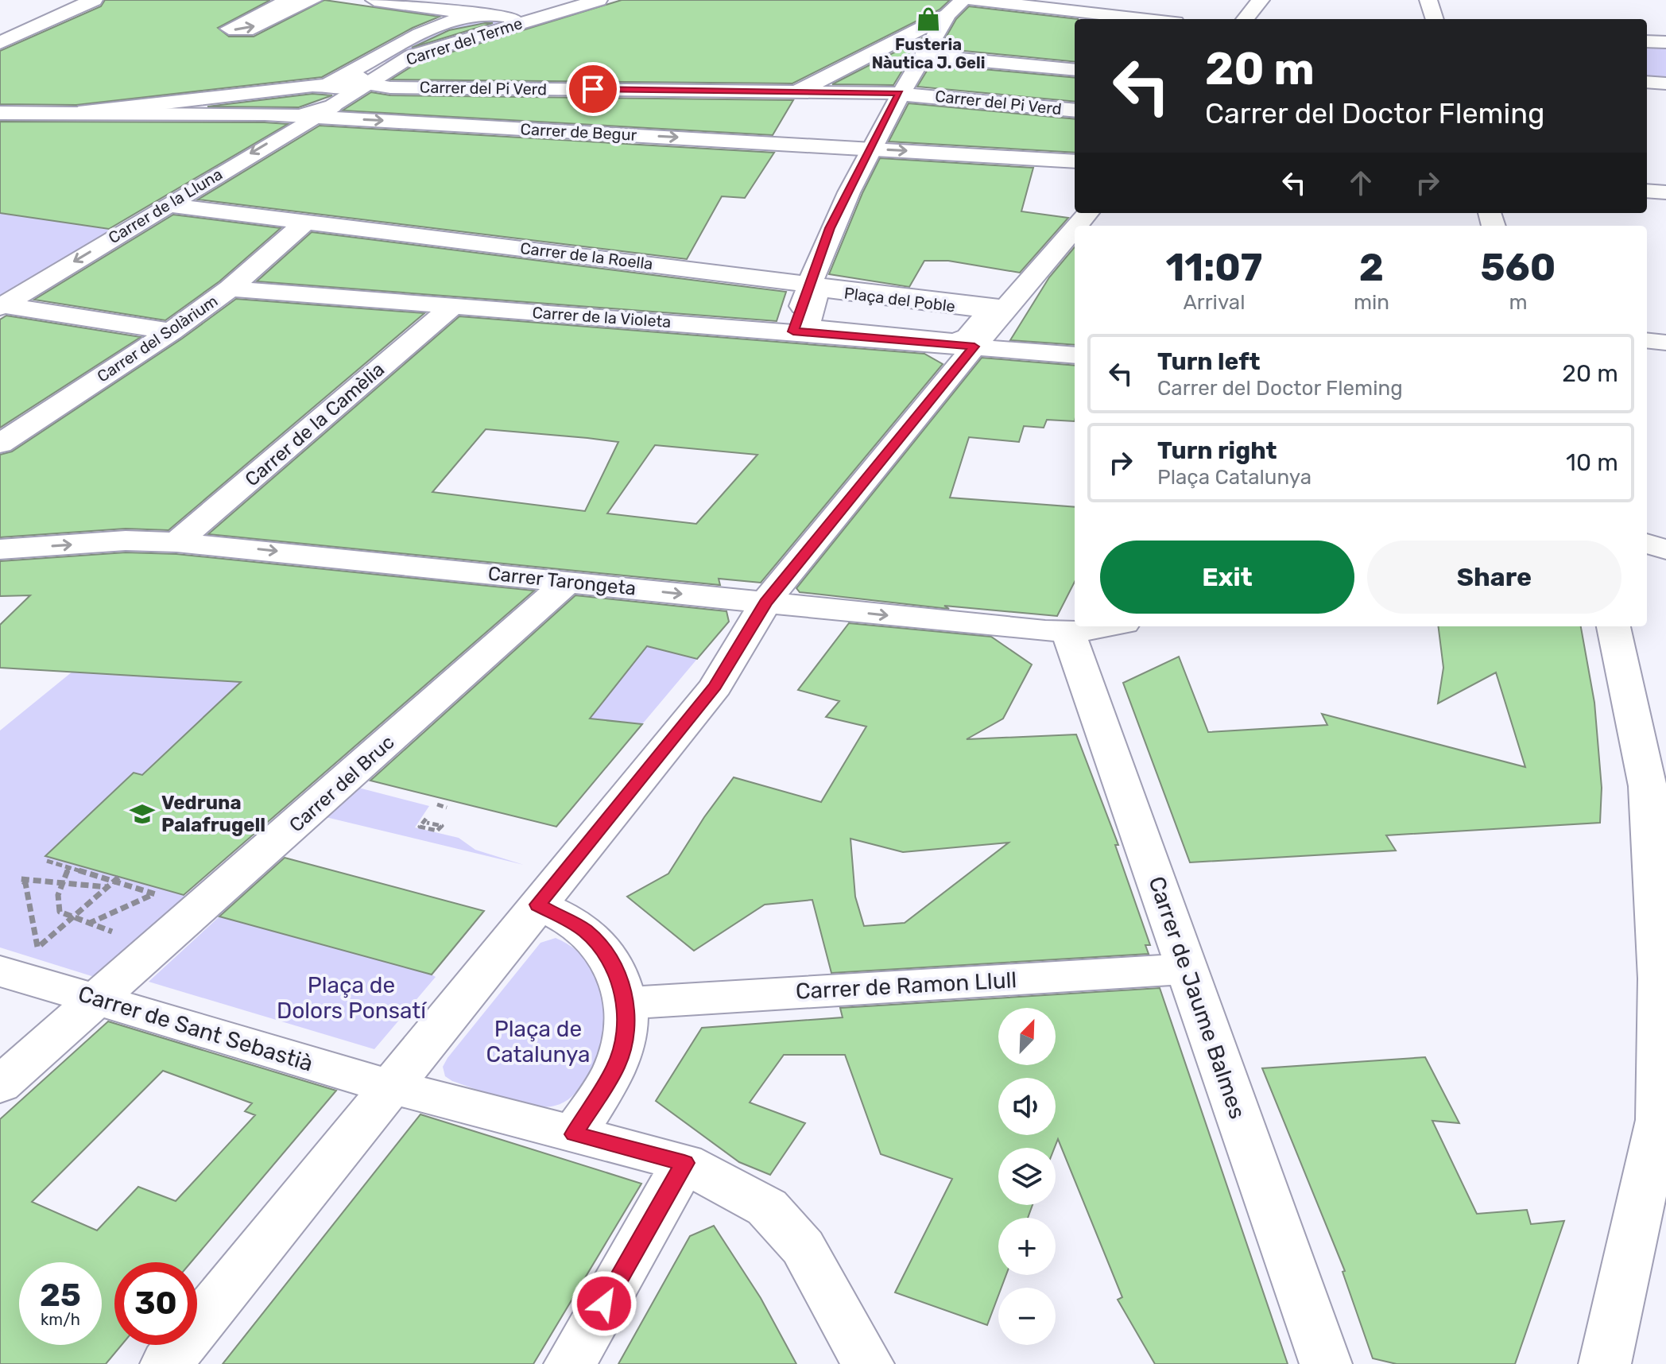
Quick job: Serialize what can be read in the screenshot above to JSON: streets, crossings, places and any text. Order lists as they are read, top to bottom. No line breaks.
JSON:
{"streets":{"street":["Carrer del Terme","Carrer del Pi Verd","Carrer de Begur","Carrer de la Lluna","Carrer de la Roella","Plaça del Poble","Carrer de la Violeta","Carrer del Solàrium","Carrer de la Camèlia","Carrer Tarongeta","Carrer del Bruc","Carrer de Ramon Llull","Carrer de Jaume Balmes","Carrer de Sant Sebastià"]},"crossings":[["Carrer del Terme","Carrer del Pi Verd"],["Carrer del Terme","Carrer de Begur"],["Carrer del Terme","Carrer de la Lluna"],["Carrer del Pi Verd","Carrer de Begur"],["Carrer de Begur","Carrer de la Lluna"],["Carrer de la Lluna","Carrer de la Roella"],["Carrer de la Roella","Plaça del Poble"],["Carrer de la Roella","Carrer del Solàrium"],["Carrer de la Violeta","Carrer del Solàrium"],["Carrer de la Violeta","Carrer de la Camèlia"],["Carrer de la Camèlia","Carrer Tarongeta"],["Carrer Tarongeta","Carrer del Bruc"],["Carrer Tarongeta","Carrer de Jaume Balmes"],["Carrer del Bruc","Carrer de Sant Sebastià"],["Carrer de Ramon Llull","Carrer de Jaume Balmes"]],"one_way":["Carrer de la Lluna","Carrer Tarongeta"],"parks":["Plaça de Dolors Ponsatí","Plaça de Catalunya"],"places":{"shop":["Fusteria Nàutica J. Geli"],"school or university":["Vedruna Palafrugell"]},"north":"top right","page":{"turn":["20 m","Carrer del Doctor Fleming"],"eta":["11:07","Arrival","2","min","560","m"],"list":[{"name":"Turn left","note":"Carrer del Doctor Fleming","value":"20 m"},{"name":"Turn right","note":"Plaça Catalunya","value":"10 m"}],"buttons":["Exit","Share"],"map_buttons":["+","−"],"speed":"25 km/h","limit":"30"}}
